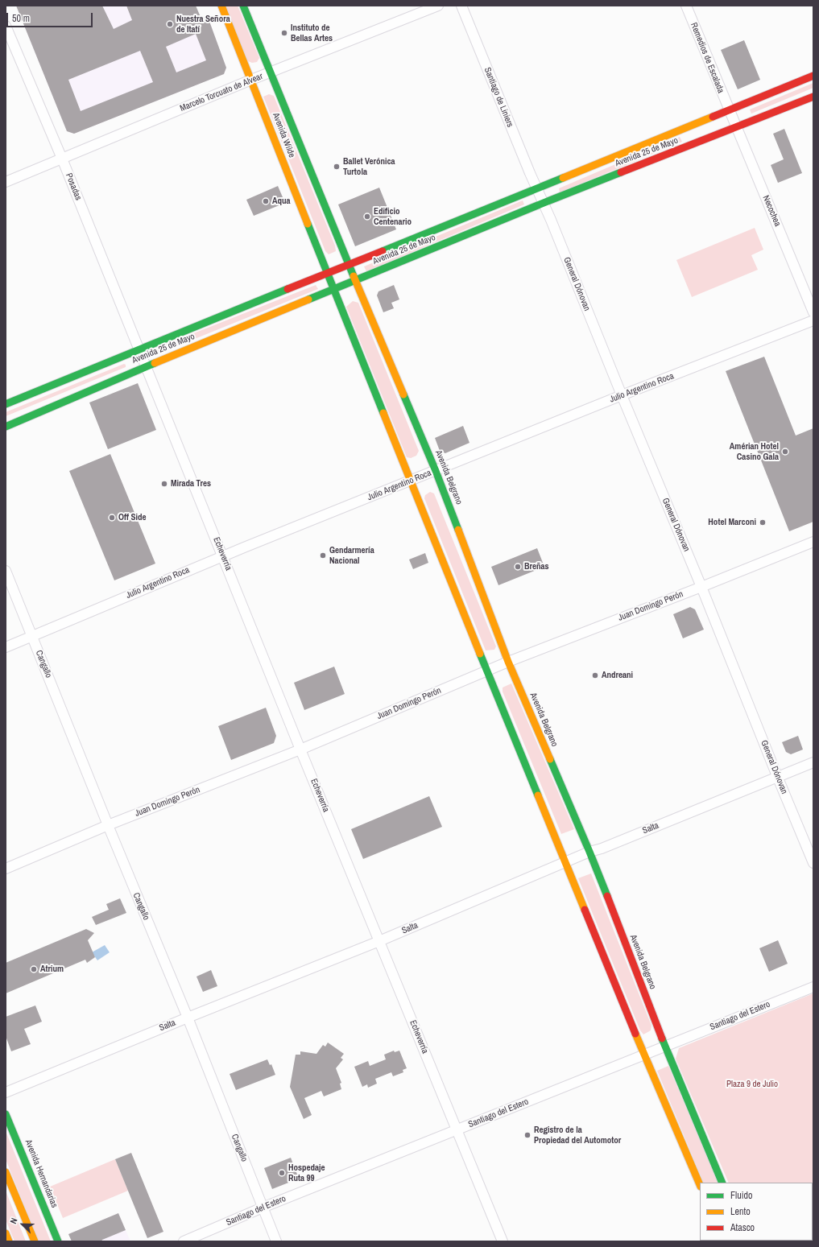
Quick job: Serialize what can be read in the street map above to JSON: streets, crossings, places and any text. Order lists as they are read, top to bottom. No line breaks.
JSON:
{"streets":{"main road":["Avenida Wilde","Avenida 25 de Mayo","Avenida Belgrano","Avenida Hernandarias"],"street":["Remedios de Escalada","Marcelo Torcuato de Alvear","Santiago de Liniers","Posadas","Necochea","General Dónovan","Julio Argentino Roca","Echeverría","Juan Domingo Perón","Cangallo","Salta","Santiago del Estero"]},"crossings":[["Remedios de Escalada","Avenida 25 de Mayo"],["Remedios de Escalada","Necochea"],["Marcelo Torcuato de Alvear","Avenida Wilde"],["Marcelo Torcuato de Alvear","Posadas"],["Santiago de Liniers","Avenida 25 de Mayo"],["Santiago de Liniers","General Dónovan"],["Avenida Wilde","Avenida 25 de Mayo"],["Avenida Wilde","Avenida Belgrano"],["Avenida 25 de Mayo","Posadas"],["Avenida 25 de Mayo","Necochea"],["Avenida 25 de Mayo","General Dónovan"],["Avenida 25 de Mayo","Avenida Belgrano"],["Avenida 25 de Mayo","Echeverría"],["Posadas","Echeverría"],["General Dónovan","Julio Argentino Roca"],["General Dónovan","Juan Domingo Perón"],["General Dónovan","Salta"],["Julio Argentino Roca","Avenida Belgrano"],["Julio Argentino Roca","Echeverría"],["Julio Argentino Roca","Cangallo"],["Avenida Belgrano","Juan Domingo Perón"],["Avenida Belgrano","Salta"],["Avenida Belgrano","Santiago del Estero"],["Echeverría","Juan Domingo Perón"],["Echeverría","Salta"],["Echeverría","Santiago del Estero"],["Juan Domingo Perón","Cangallo"],["Cangallo","Salta"],["Cangallo","Santiago del Estero"]],"parks":["Plaza 9 de Julio"],"places":["Nuestra Señora de Itatí","Instituto de Bellas Artes","Ballet Verónica Turtola","Aqua","Edificio Centenario","Amérian Hotel Casino Gala","Mirada Tres","Off Side","Hotel Marconi","Gendarmería Nacional","Breñas","Andreani","Atrium","Registro de la Propiedad del Automotor","Hospedaje Ruta 99"],"legend":["Fluido","Lento","Atasco"],"scale_bar":"50 m","north":"top left"}
